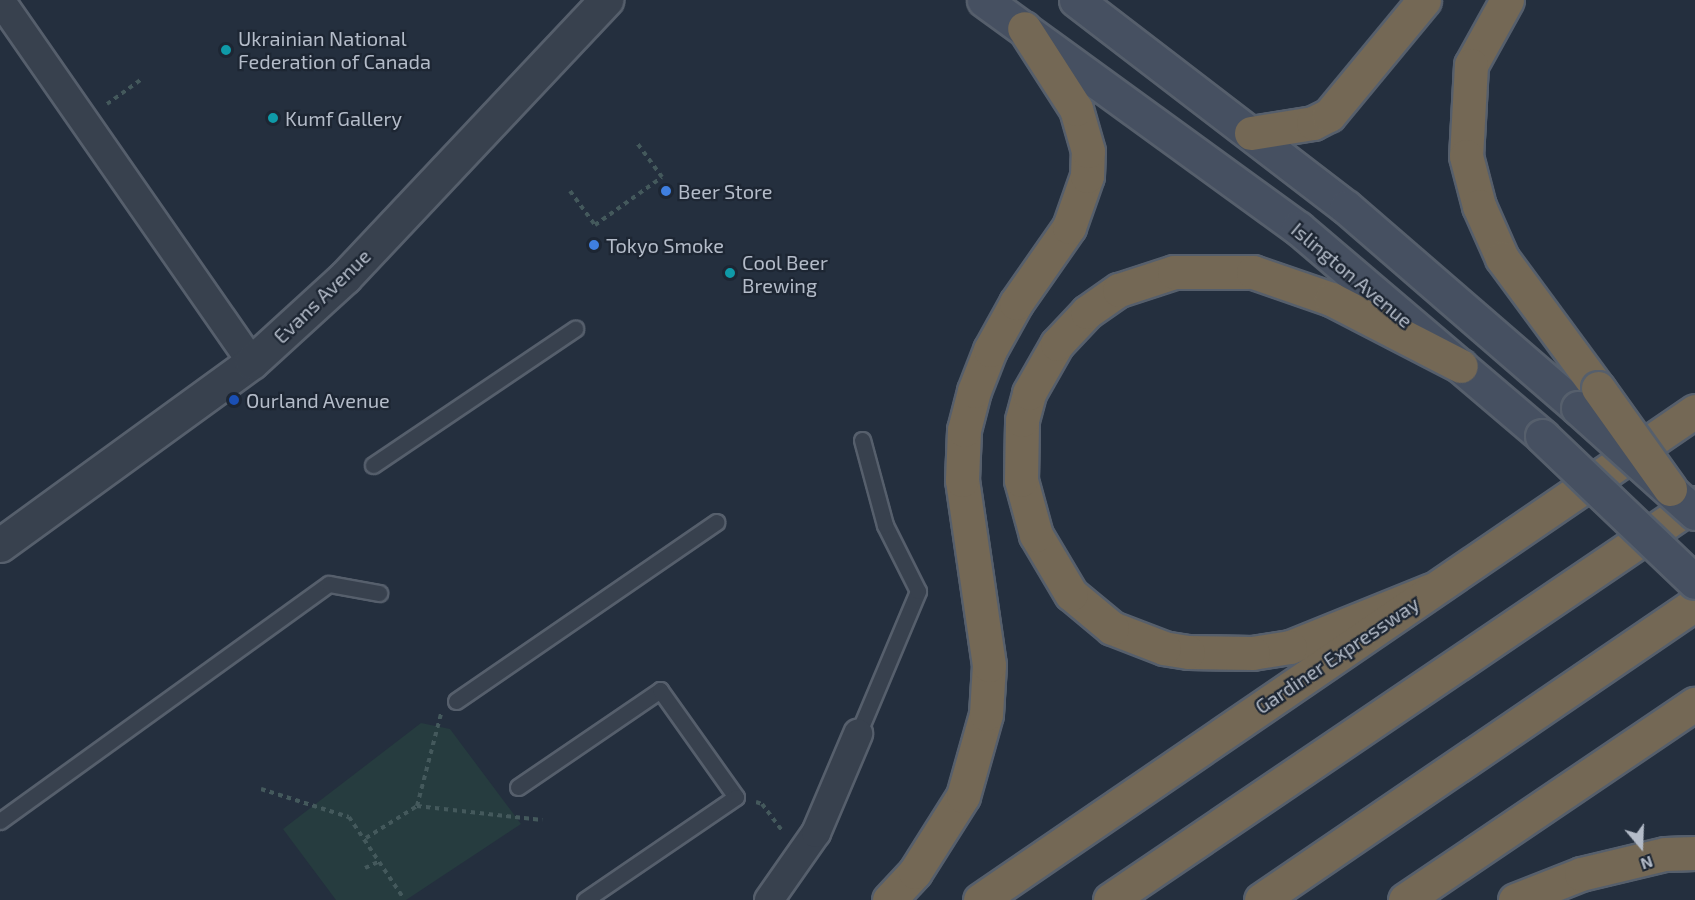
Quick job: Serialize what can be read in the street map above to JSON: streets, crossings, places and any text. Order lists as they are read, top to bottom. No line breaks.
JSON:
{"streets":{"highway":["Gardiner Expressway"],"main road":["Islington Avenue"],"street":["Evans Avenue"]},"places":["Ukrainian National Federation of Canada","Kumf Gallery","Beer Store","Tokyo Smoke","Cool Beer Brewing","Ourland Avenue"],"north":"bottom"}
